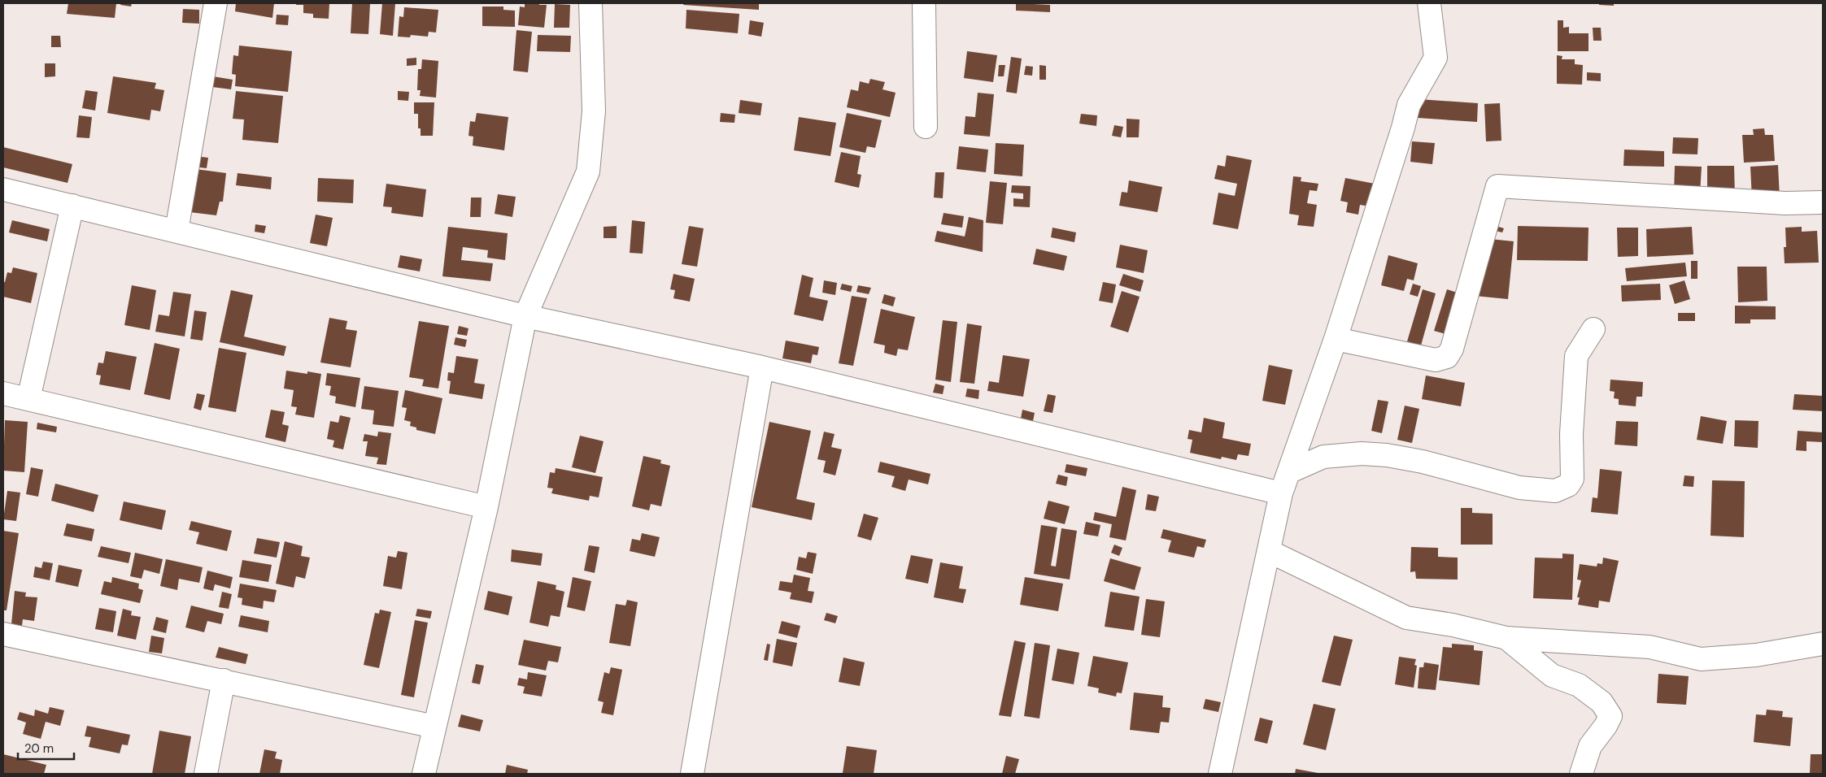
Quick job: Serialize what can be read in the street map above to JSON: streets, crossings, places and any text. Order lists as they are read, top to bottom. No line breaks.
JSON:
{"scale_bar":"20 m"}
